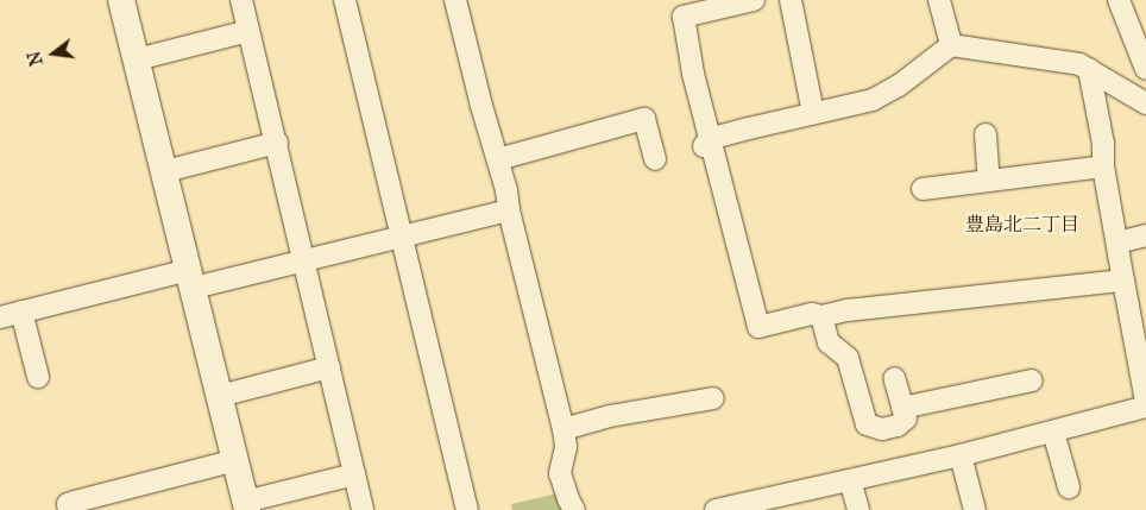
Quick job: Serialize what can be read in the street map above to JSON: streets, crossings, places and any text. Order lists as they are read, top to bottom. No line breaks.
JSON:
{"districts":["豊島北二丁目"],"north":"left"}
